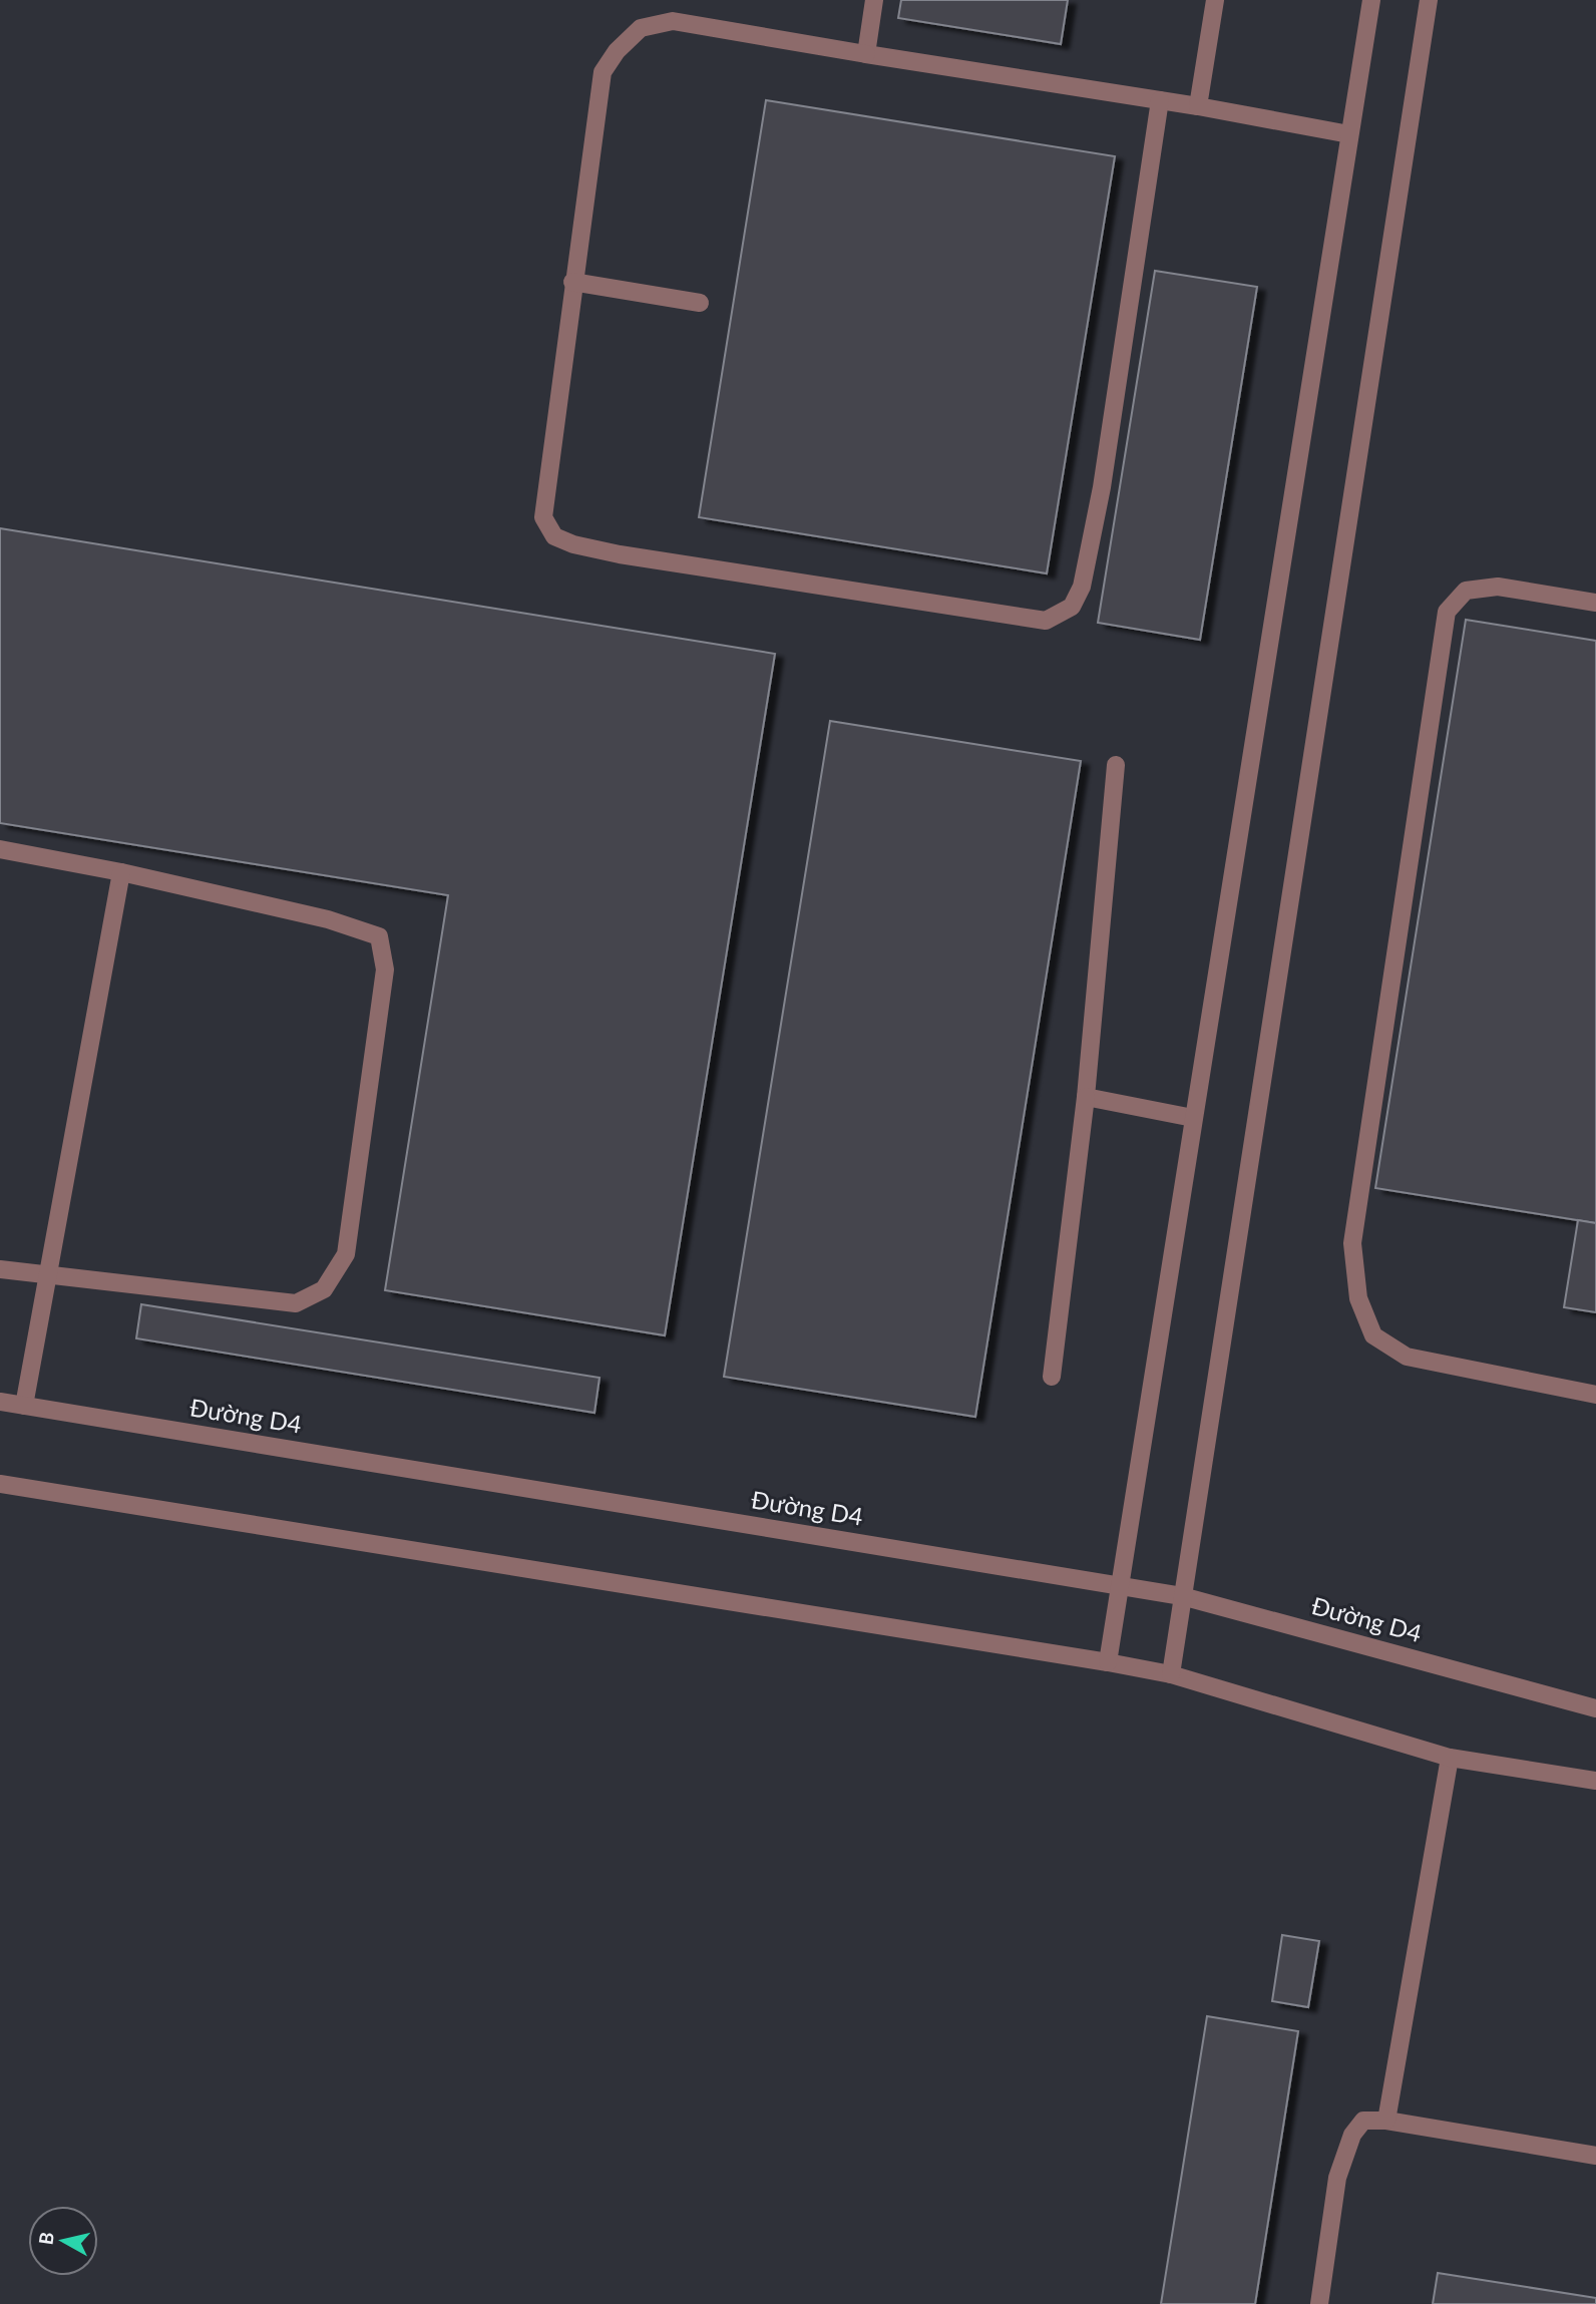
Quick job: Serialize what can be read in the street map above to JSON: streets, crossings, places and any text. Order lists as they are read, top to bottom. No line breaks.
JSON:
{"streets":{"street":["Đường D4"]},"north":"left"}
